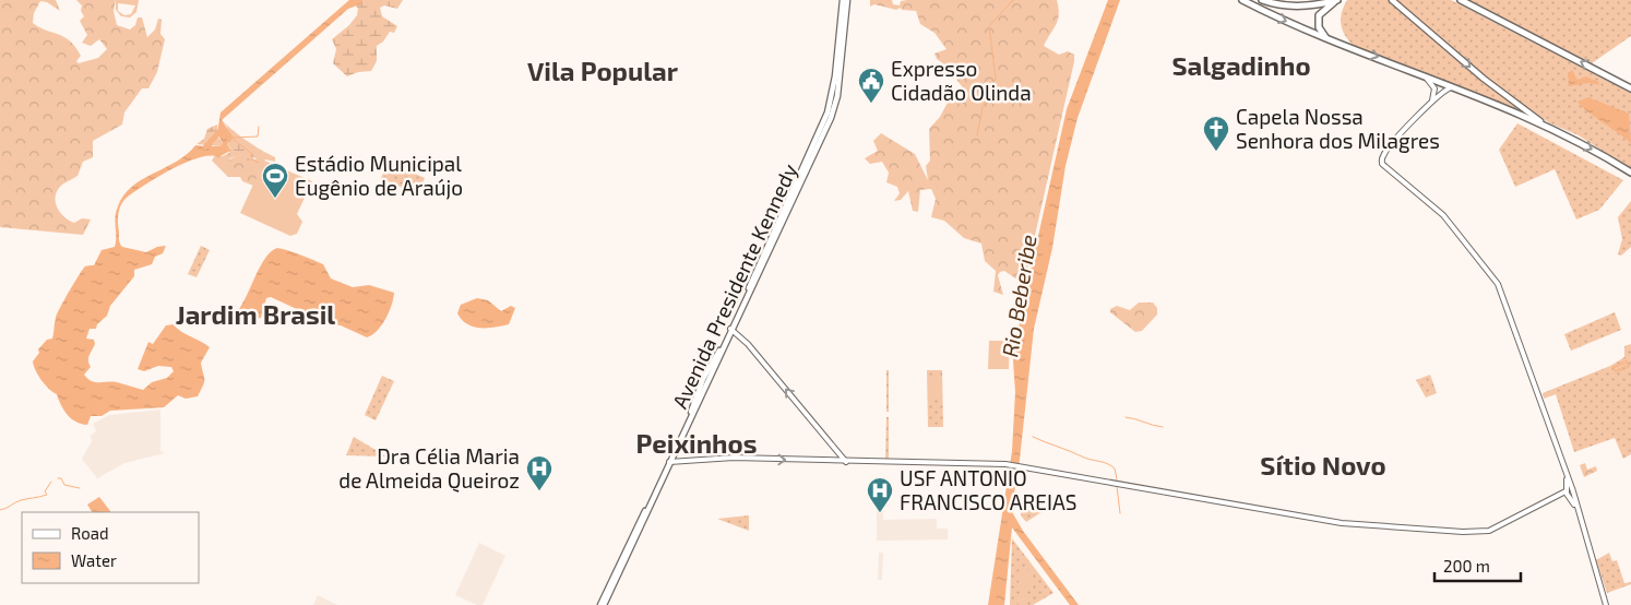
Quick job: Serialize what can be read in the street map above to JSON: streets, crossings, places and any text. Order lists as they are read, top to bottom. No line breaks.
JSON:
{"streets":{"main road":["Avenida Presidente Kennedy"]},"districts":["Salgadinho","Vila Popular","Jardim Brasil","Peixinhos","Sítio Novo"],"water":["Rio Beberibe"],"places":{"public building":["Expresso Cidadão Olinda"],"church":["Capela Nossa Senhora dos Milagres"],"sports":["Estádio Municipal Eugênio de Araújo"],"hospital":["Dra Célia Maria de Almeida Queiroz","USF ANTONIO FRANCISCO AREIAS"]},"legend":["Road","Water"],"scale_bar":"200 m"}
